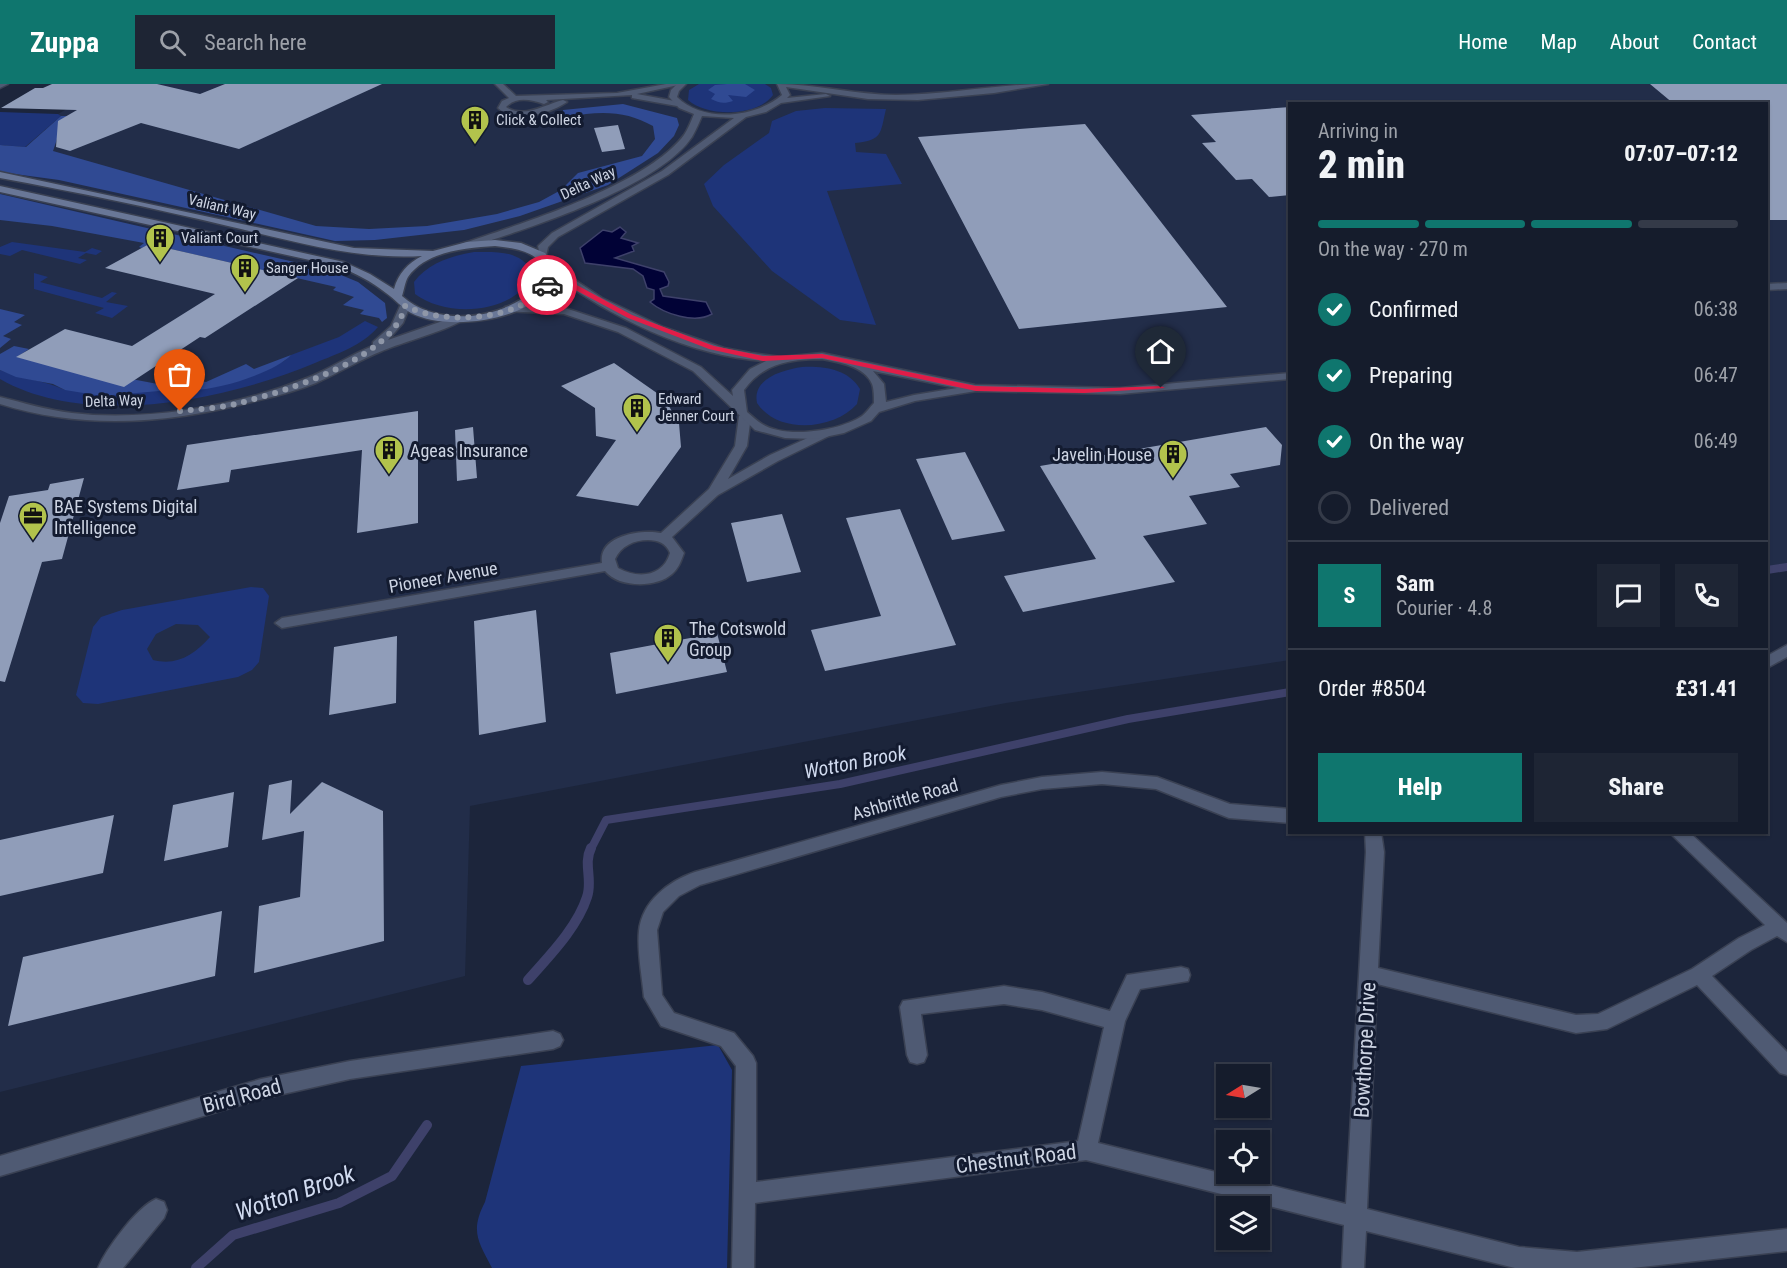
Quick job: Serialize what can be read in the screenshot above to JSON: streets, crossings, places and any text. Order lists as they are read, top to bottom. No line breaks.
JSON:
{"streets":{"main road":["Valiant Way"],"street":["Delta Way","Pioneer Avenue","Ashbrittle Road","Bowthorpe Drive","Bird Road","Chestnut Road"]},"crossings":[["Delta Way","Valiant Way"],["Ashbrittle Road","Chestnut Road"],["Bowthorpe Drive","Chestnut Road"]],"water":["Wotton Brook"],"places":{"building":["Click & Collect","Valiant Court","Sanger House","Edward Jenner Court","Ageas Insurance","Javelin House","The Cotswold Group"],"office":["BAE Systems Digital Intelligence"]},"north":"left","page":{"header":"Zuppa","search":"Search here","nav":["Home","Map","About","Contact"],"heading":["2 min","Arriving in","07:07–07:12"],"panel":["Sam","Courier · 4.8","Order #8504","£31.41"],"bar":"On the way · 270 m","list":[["Confirmed","06:38"],["Preparing","06:47"],["On the way","06:49"],"Delivered"],"round":"S","buttons":["Help","Share"]}}
